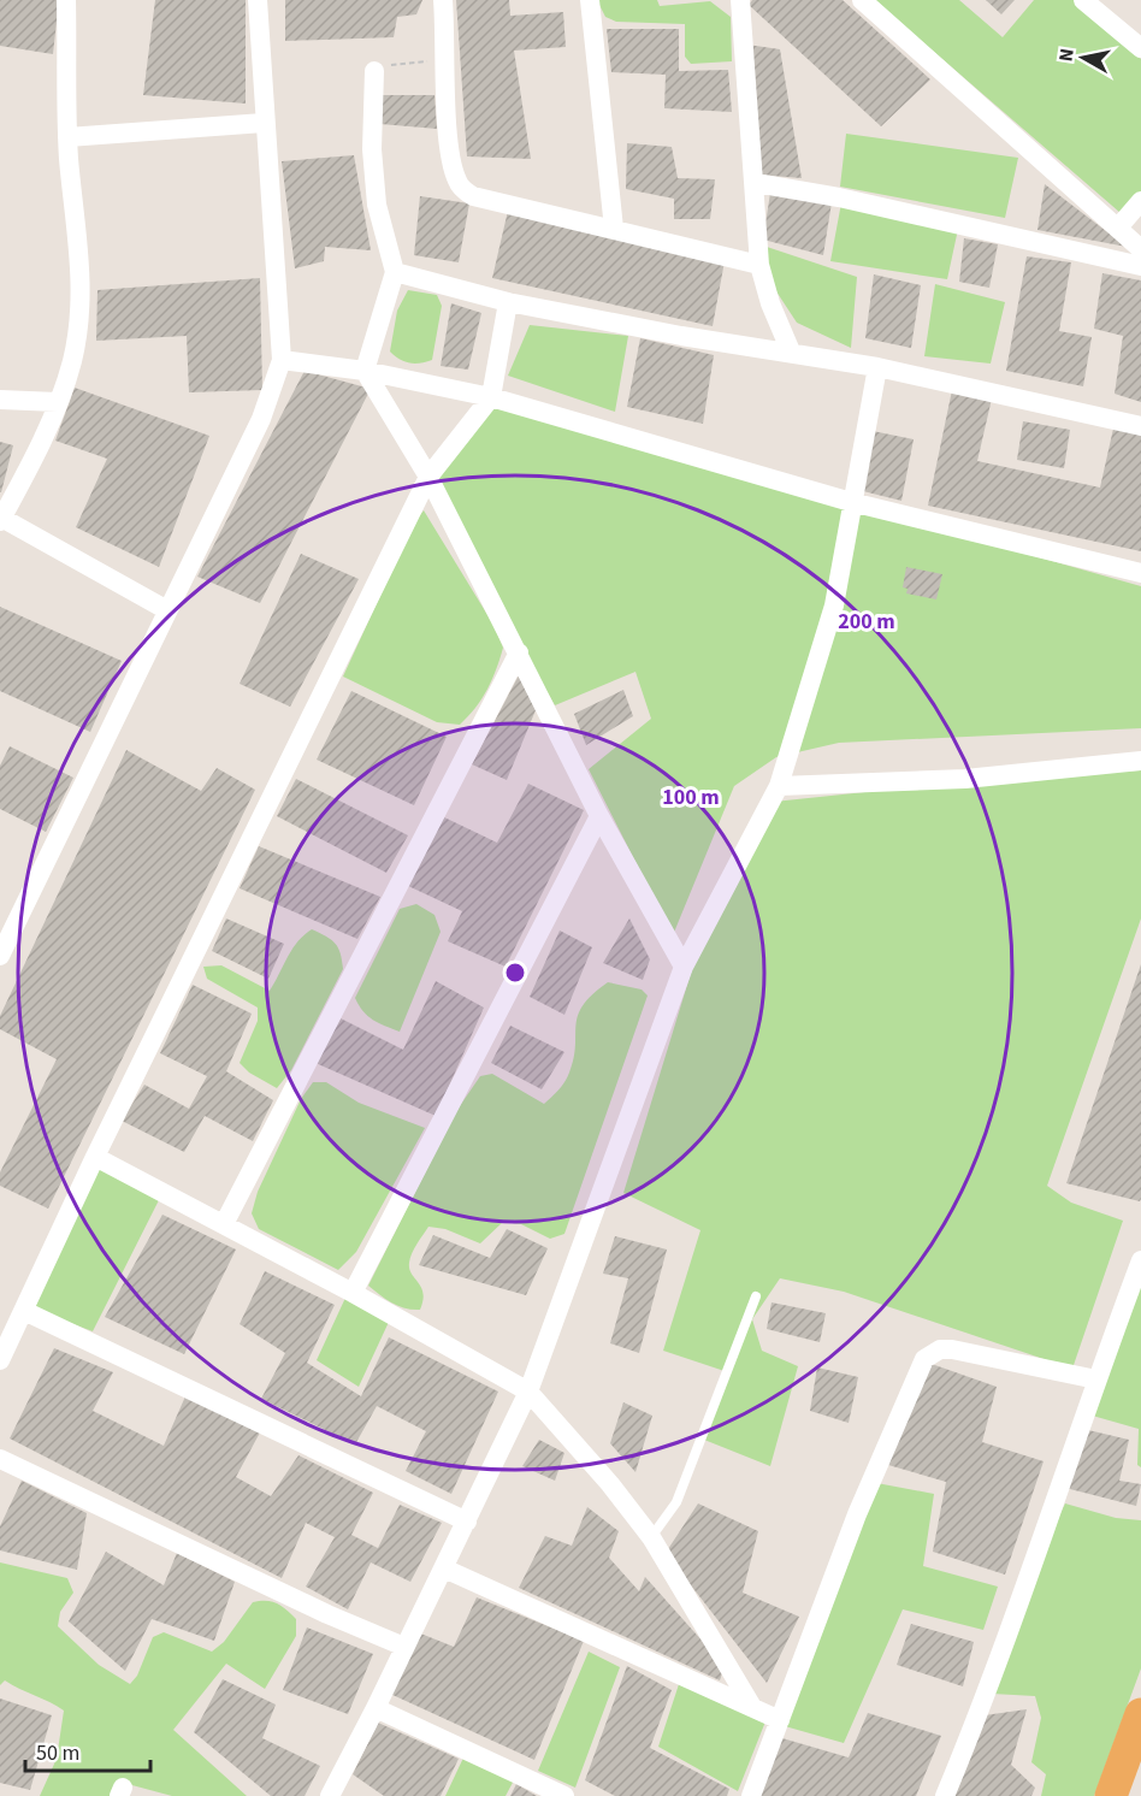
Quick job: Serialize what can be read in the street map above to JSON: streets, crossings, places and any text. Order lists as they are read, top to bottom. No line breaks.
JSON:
{"scale_bar":"50 m","north":"left","rings":["200 m","100 m"]}
